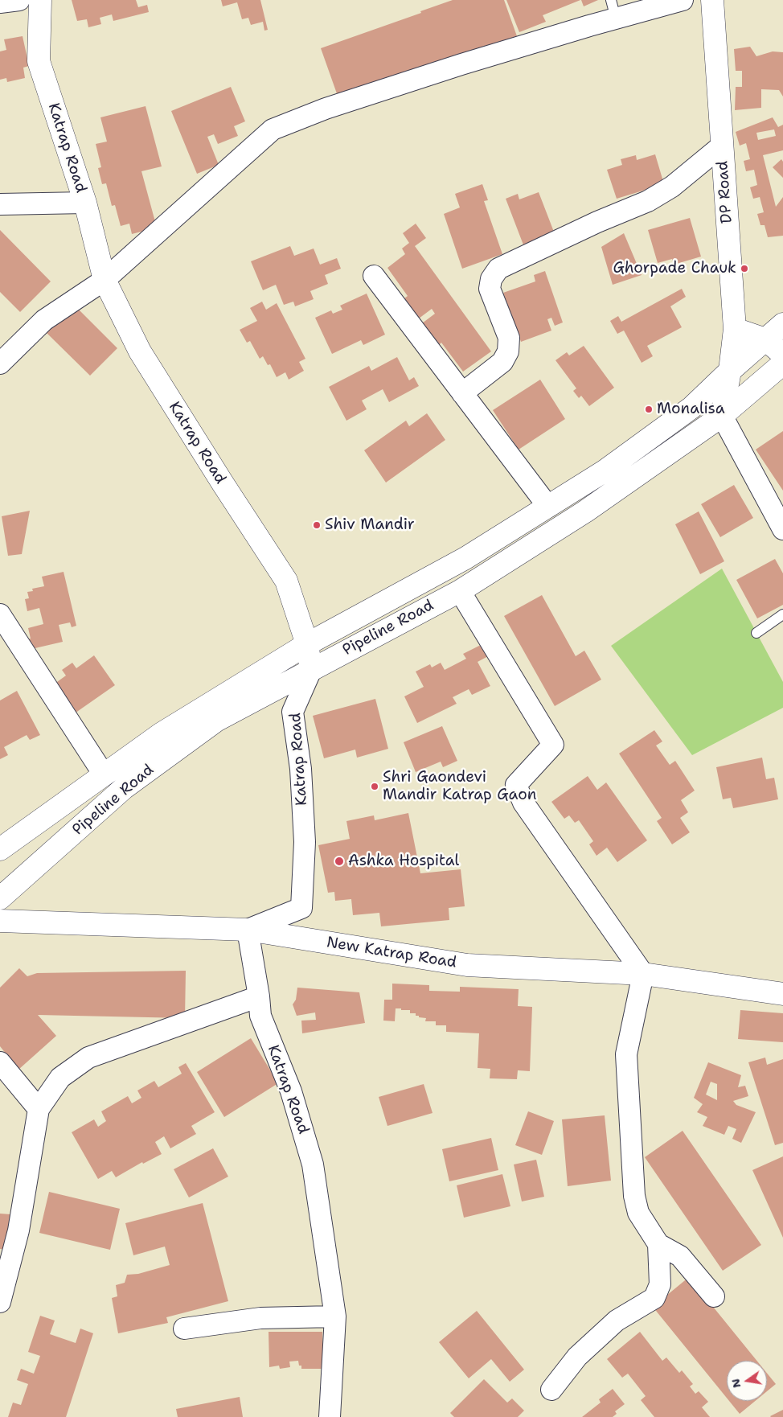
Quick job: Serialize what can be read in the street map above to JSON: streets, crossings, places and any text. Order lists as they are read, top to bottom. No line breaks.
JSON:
{"streets":{"main road":["Katrap Road","DP Road","Pipeline Road","New Katrap Road"]},"crossings":[["Katrap Road","Pipeline Road"],["Katrap Road","New Katrap Road"],["DP Road","Pipeline Road"]],"places":["Ghorpade Chauk","Monalisa","Shiv Mandir","Shri Gaondevi Mandir Katrap Gaon","Ashka Hospital"],"north":"left"}
